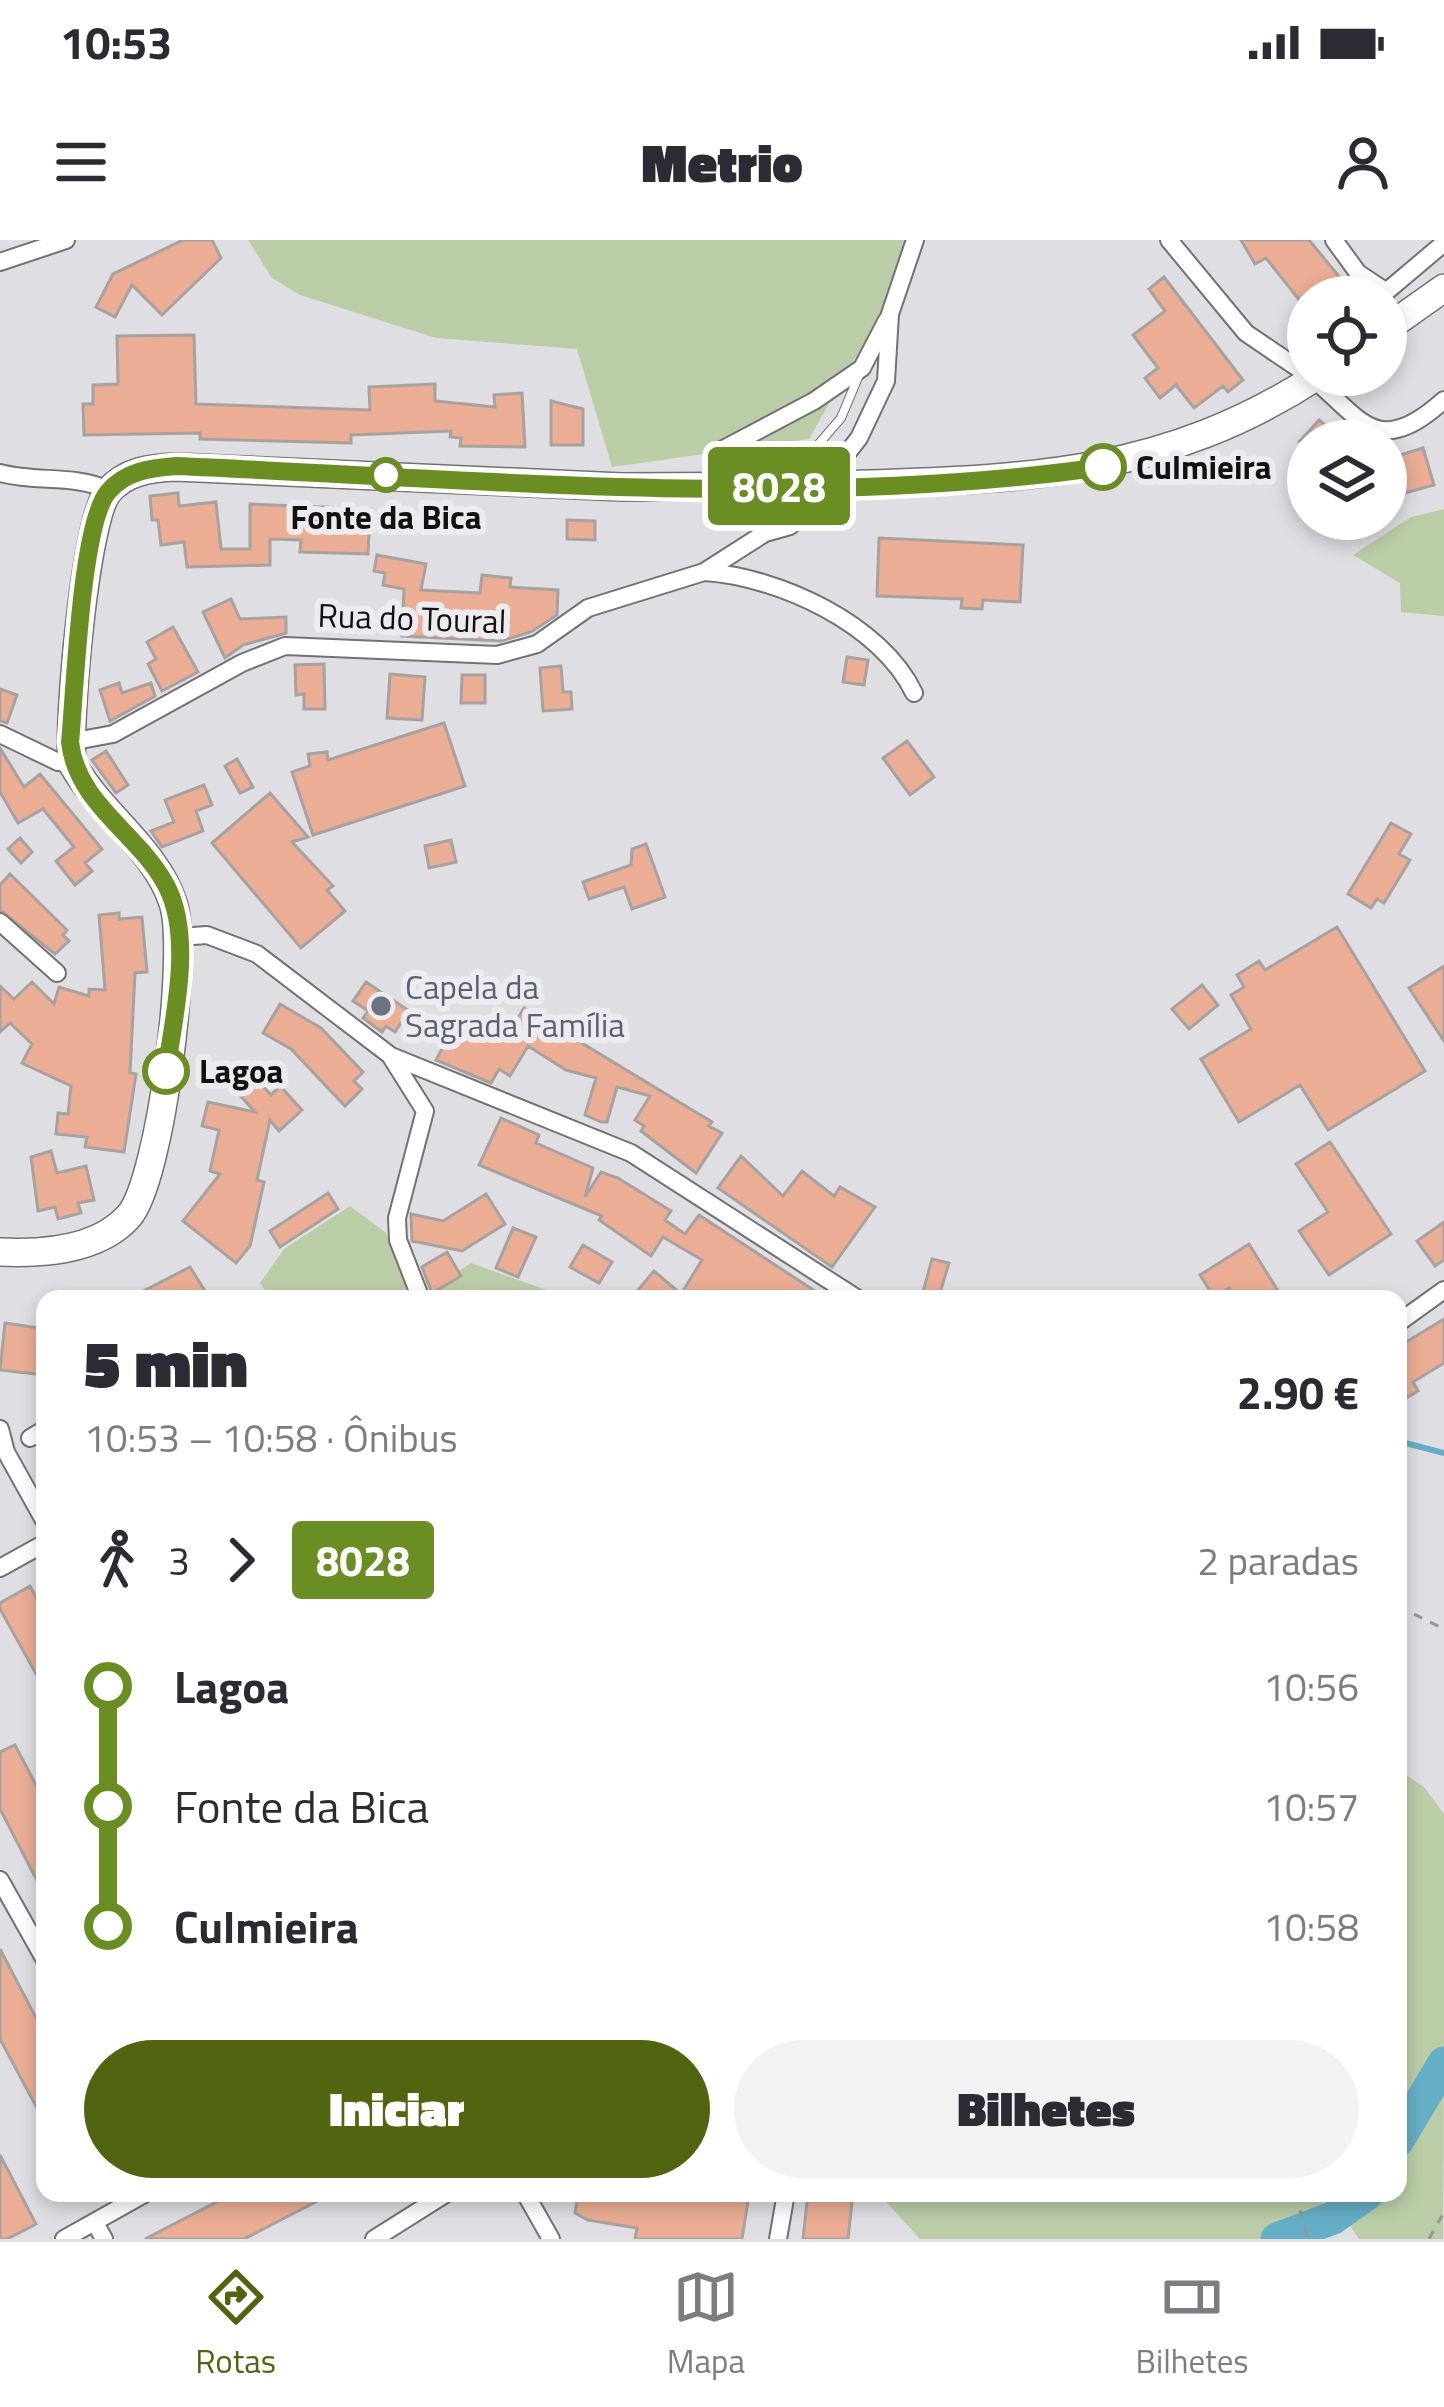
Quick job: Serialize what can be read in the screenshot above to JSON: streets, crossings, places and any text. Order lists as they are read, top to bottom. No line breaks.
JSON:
{"streets":{"street":["Rua do Toural"]},"places":["Culmieira","Fonte da Bica","Capela da Sagrada Família","Lagoa"],"lines":["bus line 8028"],"page":{"status":"10:53","header":"Metrio","on_map":"8028","heading":["5 min","10:53 – 10:58 · Ônibus","2.90 €"],"legs":["3","8028","2 paradas"],"list":[{"name":"Lagoa","value":"10:56"},{"name":"Fonte da Bica","value":"10:57"},{"name":"Culmieira","value":"10:58"}],"buttons":["Iniciar","Bilhetes"],"tabs":["Rotas","Mapa","Bilhetes"]}}
